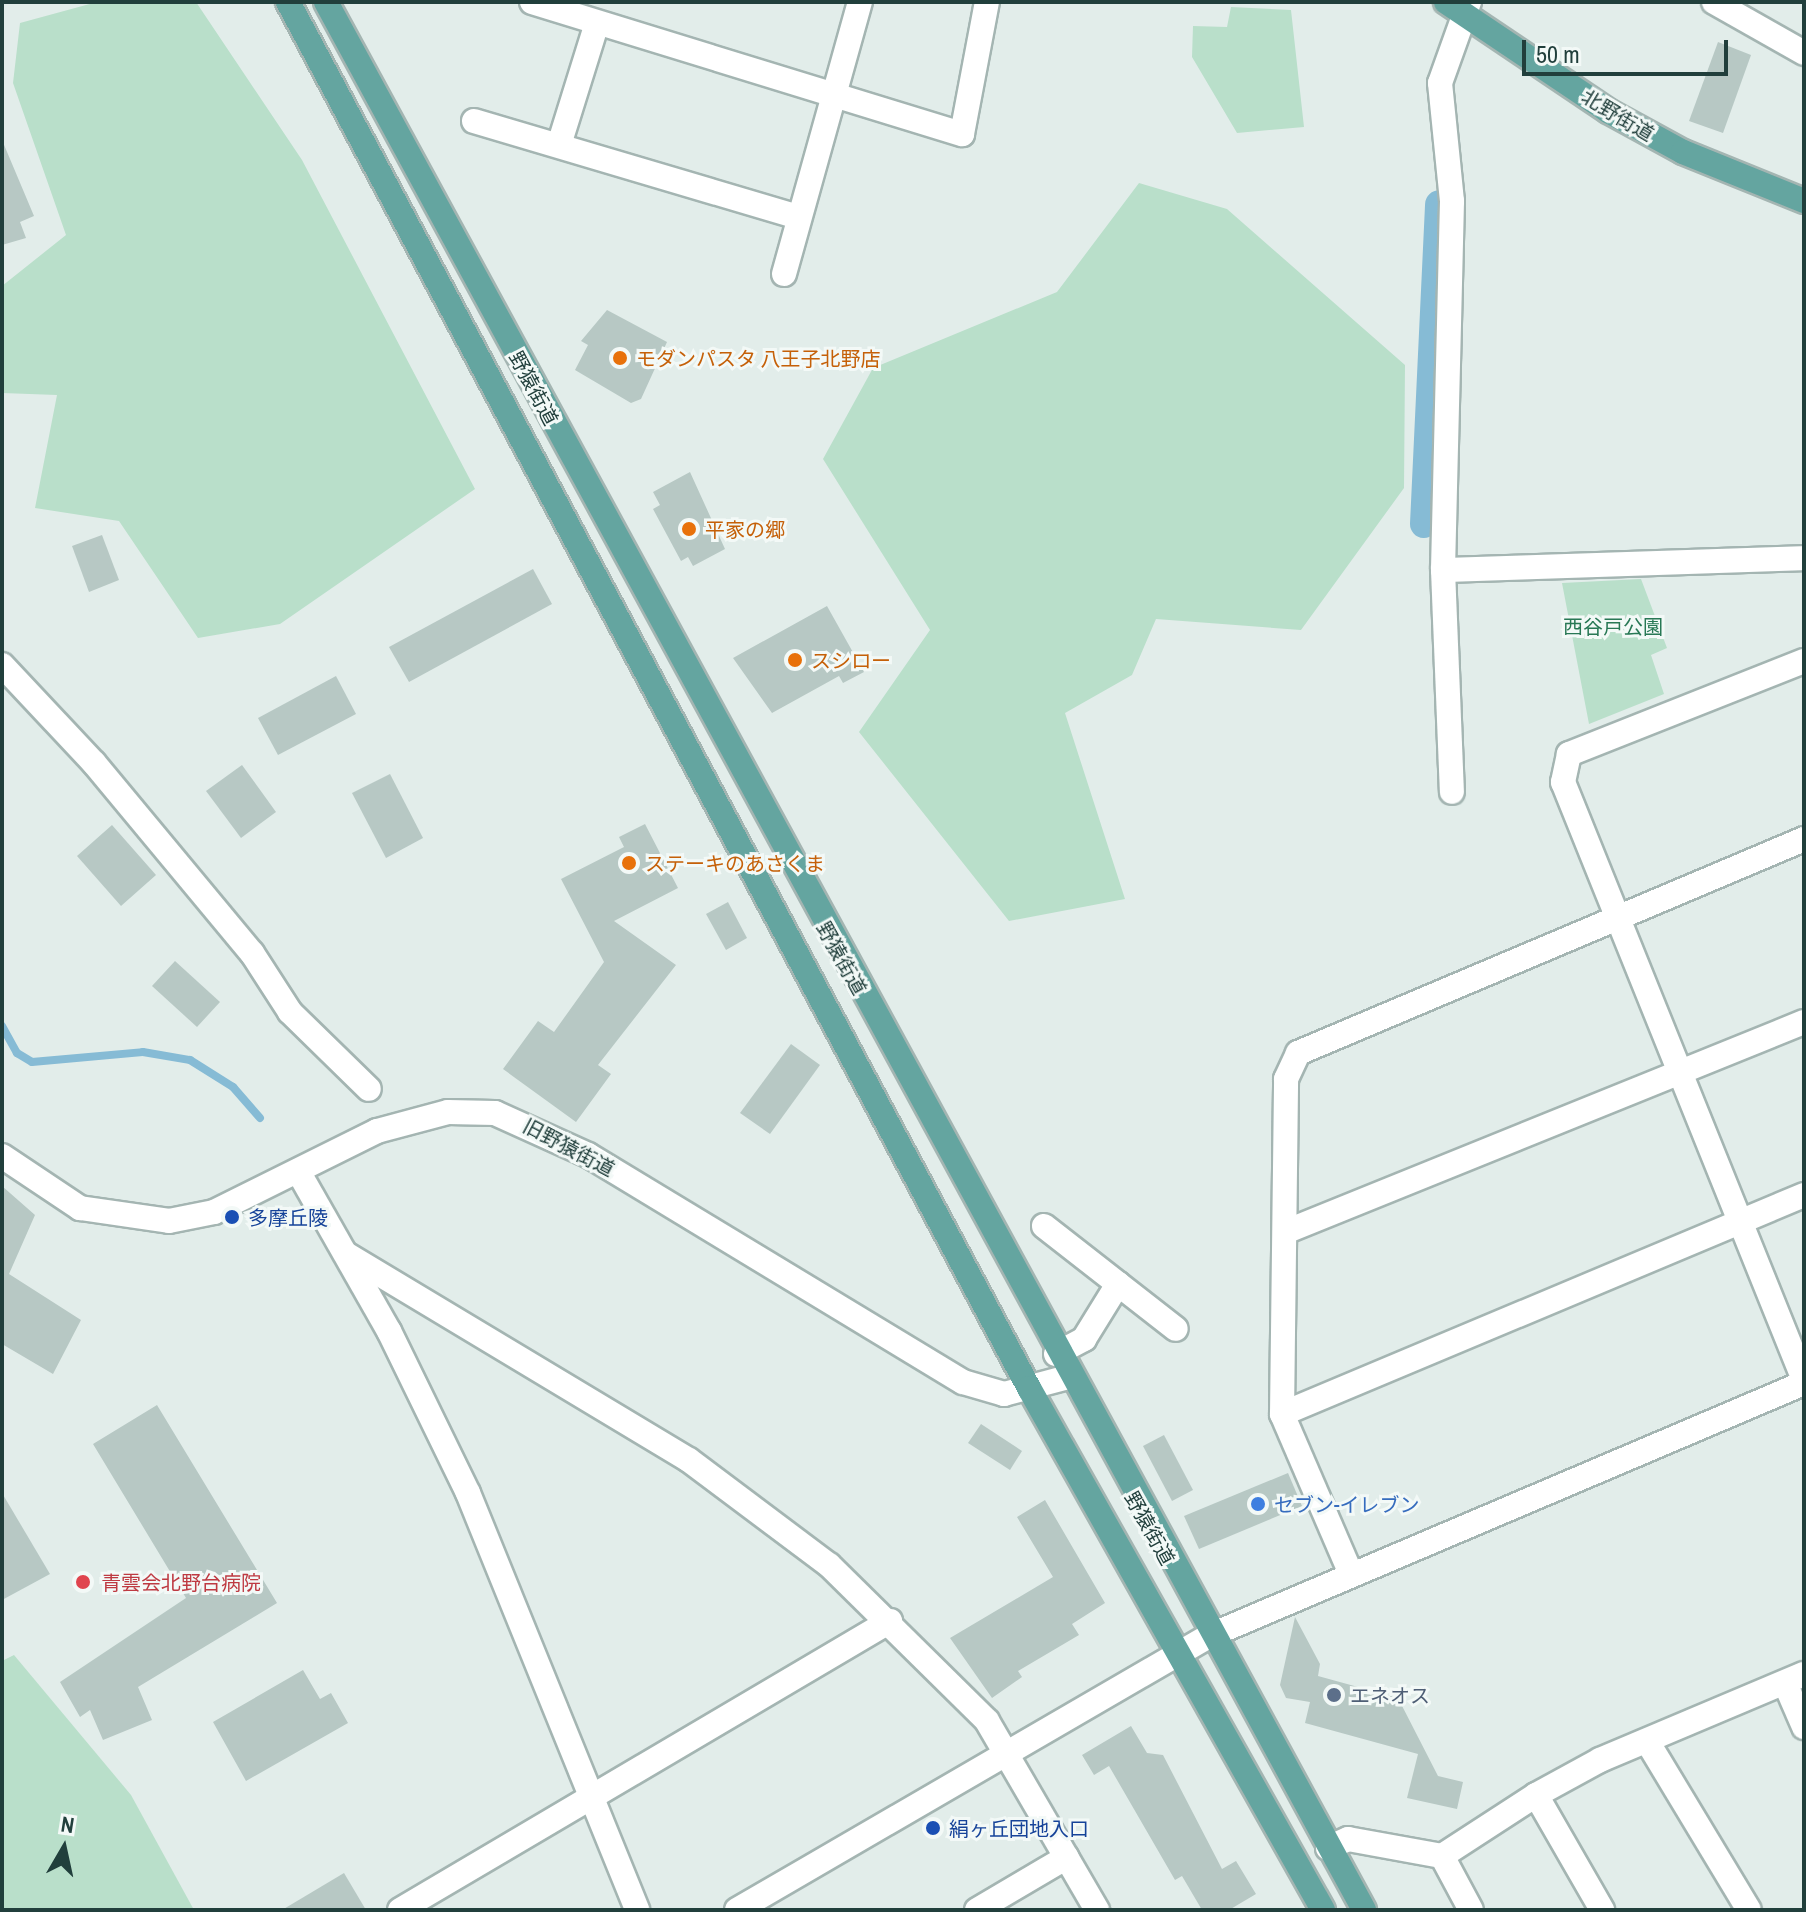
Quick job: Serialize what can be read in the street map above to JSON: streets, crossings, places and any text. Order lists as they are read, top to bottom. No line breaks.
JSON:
{"streets":{"main road":["北野街道","野猿街道"],"street":["旧野猿街道"]},"crossings":[["野猿街道","旧野猿街道"]],"parks":["西谷戸公園"],"places":["モダンパスタ 八王子北野店","平家の郷","スシロー","ステーキのあさくま","多摩丘陵","セブン-イレブン","青雲会北野台病院","エネオス","絹ヶ丘団地入口"],"scale_bar":"50 m","north":"top"}
